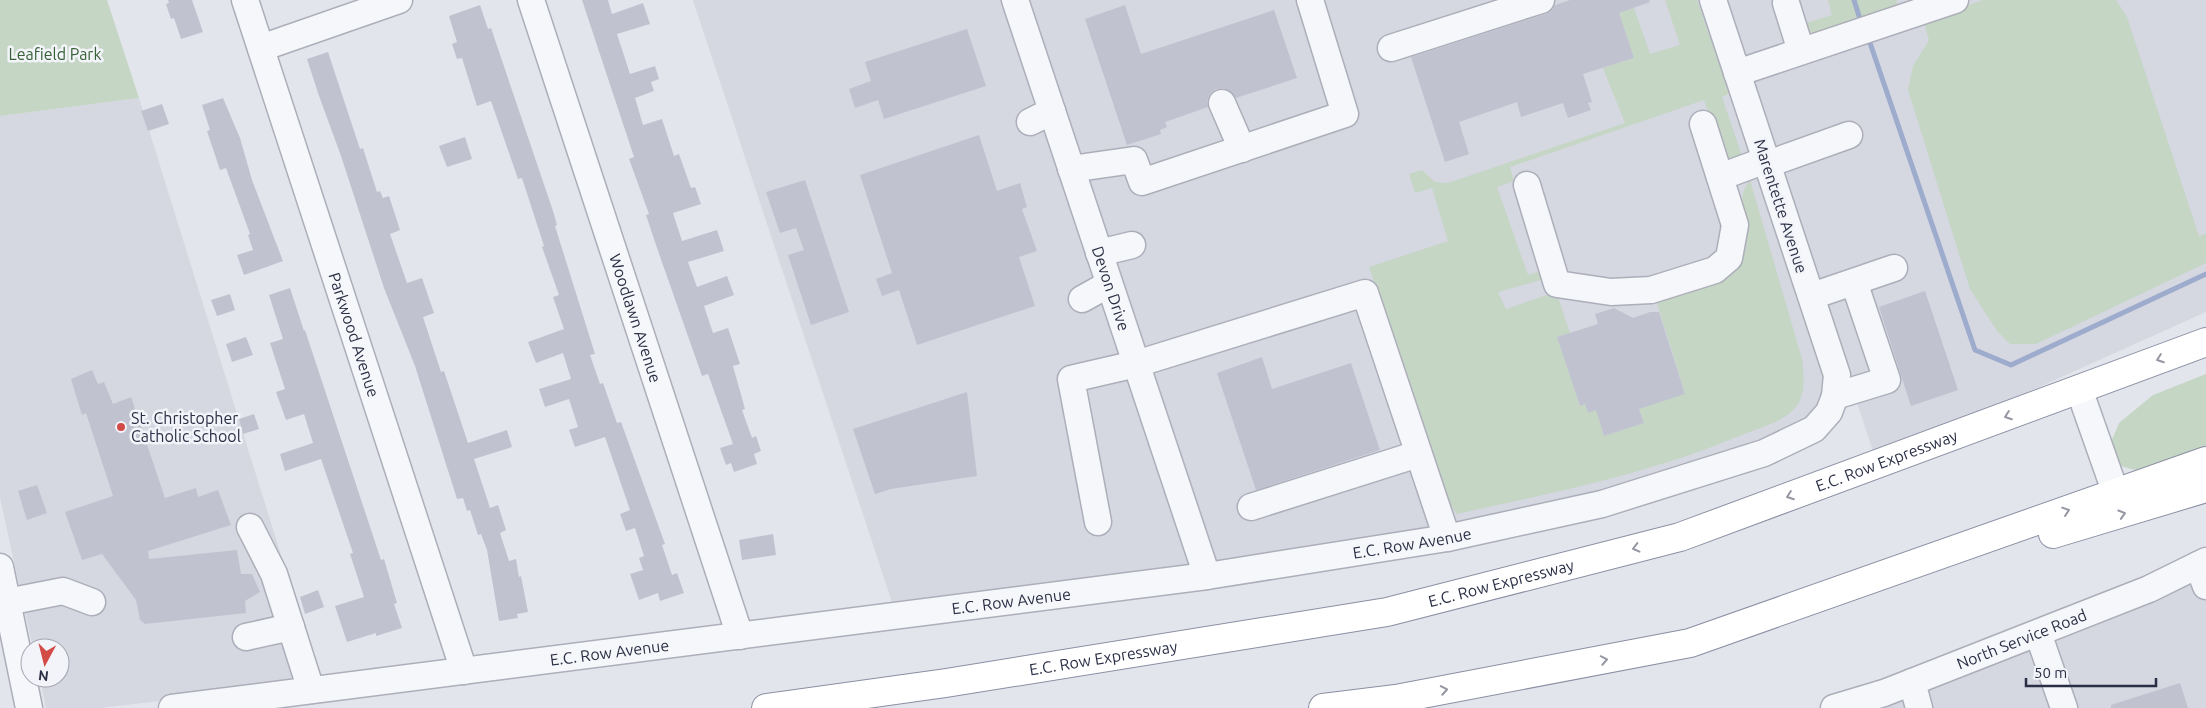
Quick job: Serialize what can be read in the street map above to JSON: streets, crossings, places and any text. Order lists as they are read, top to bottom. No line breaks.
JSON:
{"streets":{"highway":["E.C. Row Expressway"],"street":["Marentette Avenue","Devon Drive","Woodlawn Avenue","Parkwood Avenue","E.C. Row Avenue","North Service Road"]},"crossings":[["Marentette Avenue","E.C. Row Avenue"],["Devon Drive","E.C. Row Avenue"],["Woodlawn Avenue","E.C. Row Avenue"],["Parkwood Avenue","E.C. Row Avenue"]],"parks":["Leafield Park"],"places":["St. Christopher Catholic School"],"scale_bar":"50 m","north":"bottom"}
